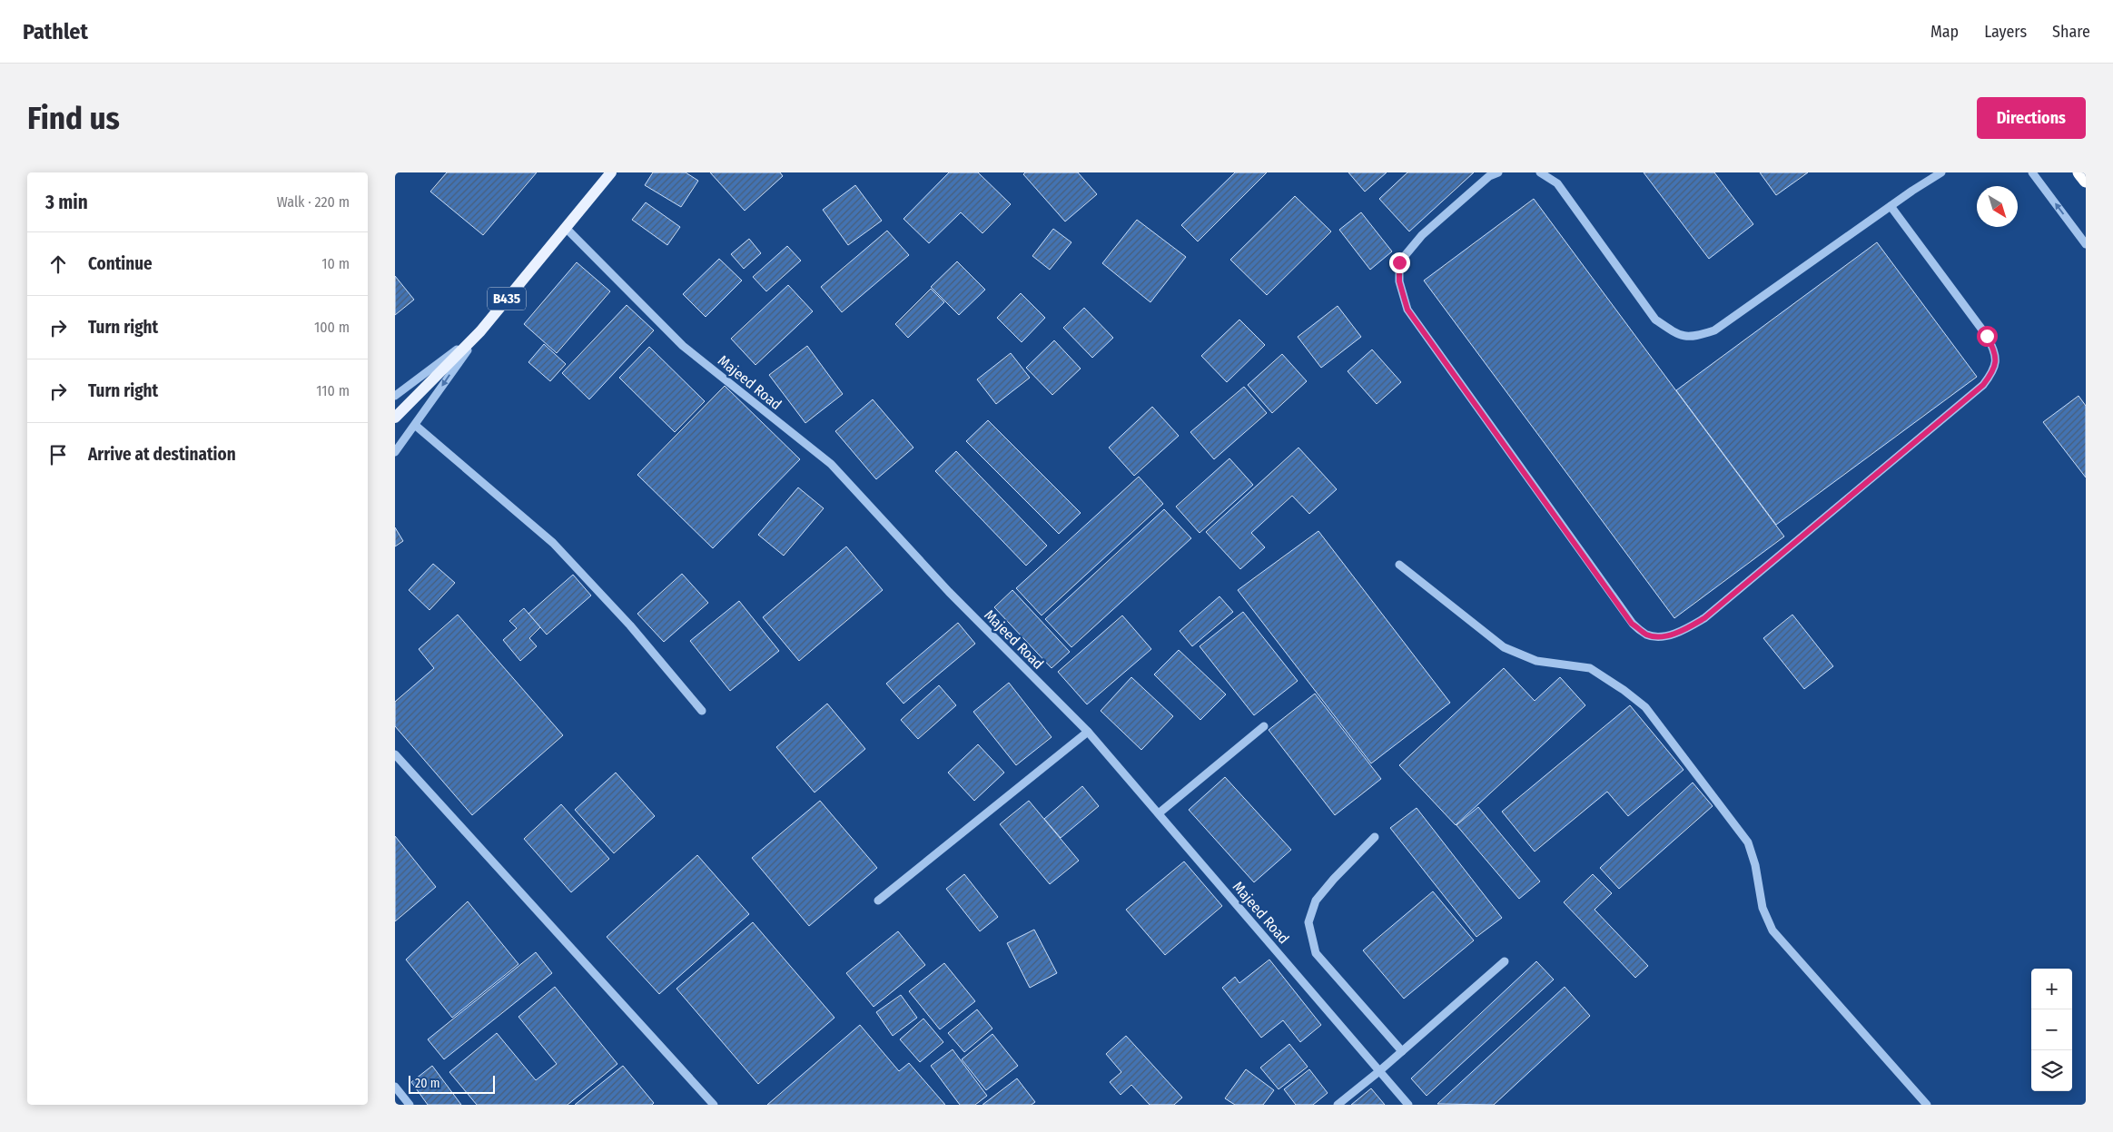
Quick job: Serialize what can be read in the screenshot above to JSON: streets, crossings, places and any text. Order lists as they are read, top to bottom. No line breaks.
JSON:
{"streets":{"main road":["B435"],"street":["Majeed Road"]},"crossings":[["B435","Majeed Road"]],"scale_bar":"20 m","north":"bottom right","page":{"header":"Pathlet","nav":["Map","Layers","Share"],"buttons":"Directions","title":"Find us","heading":["3 min","Walk · 220 m"],"list":[["Continue","10 m"],["Turn right","100 m"],["Turn right","110 m"],"Arrive at destination"],"map_buttons":["+","−"],"scale":"20 m"}}
